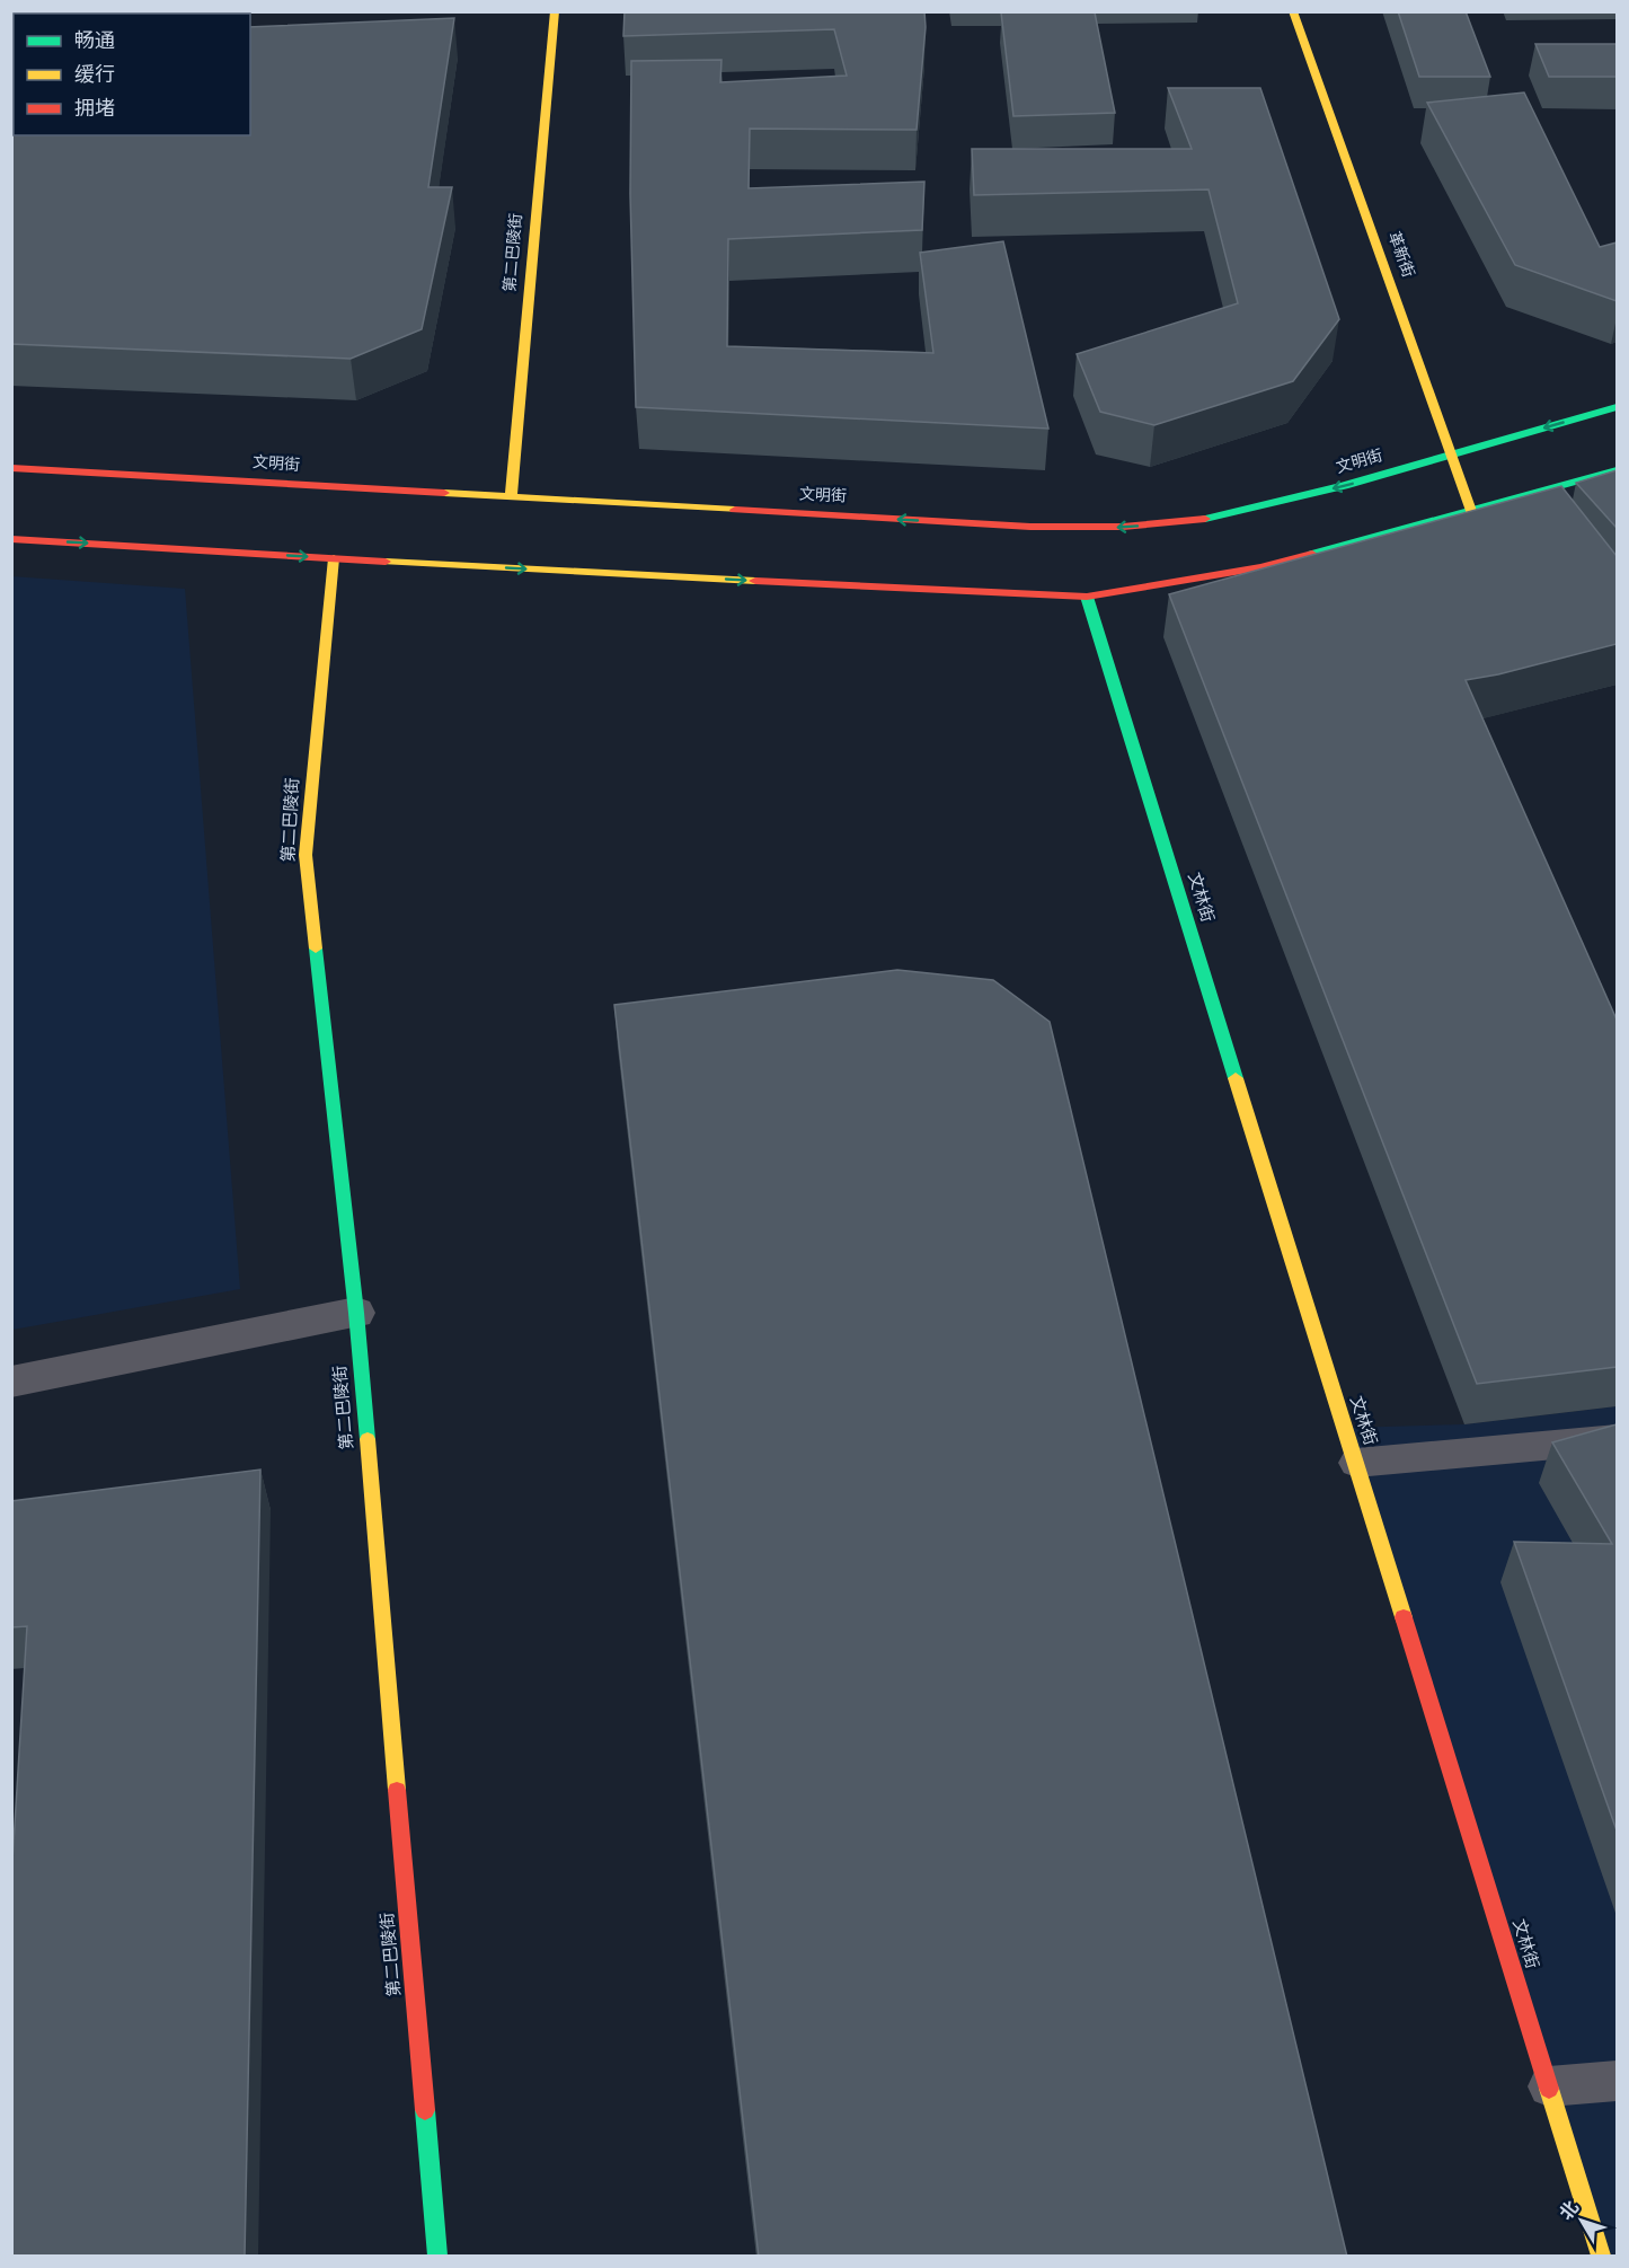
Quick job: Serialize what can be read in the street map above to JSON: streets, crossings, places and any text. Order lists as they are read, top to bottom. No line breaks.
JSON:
{"streets":{"main road":["第二巴陵街","革新街","文明街","文林街"]},"crossings":[["第二巴陵街","文明街"],["革新街","文明街"]],"legend":["畅通","缓行","拥堵"],"north":"top left"}
